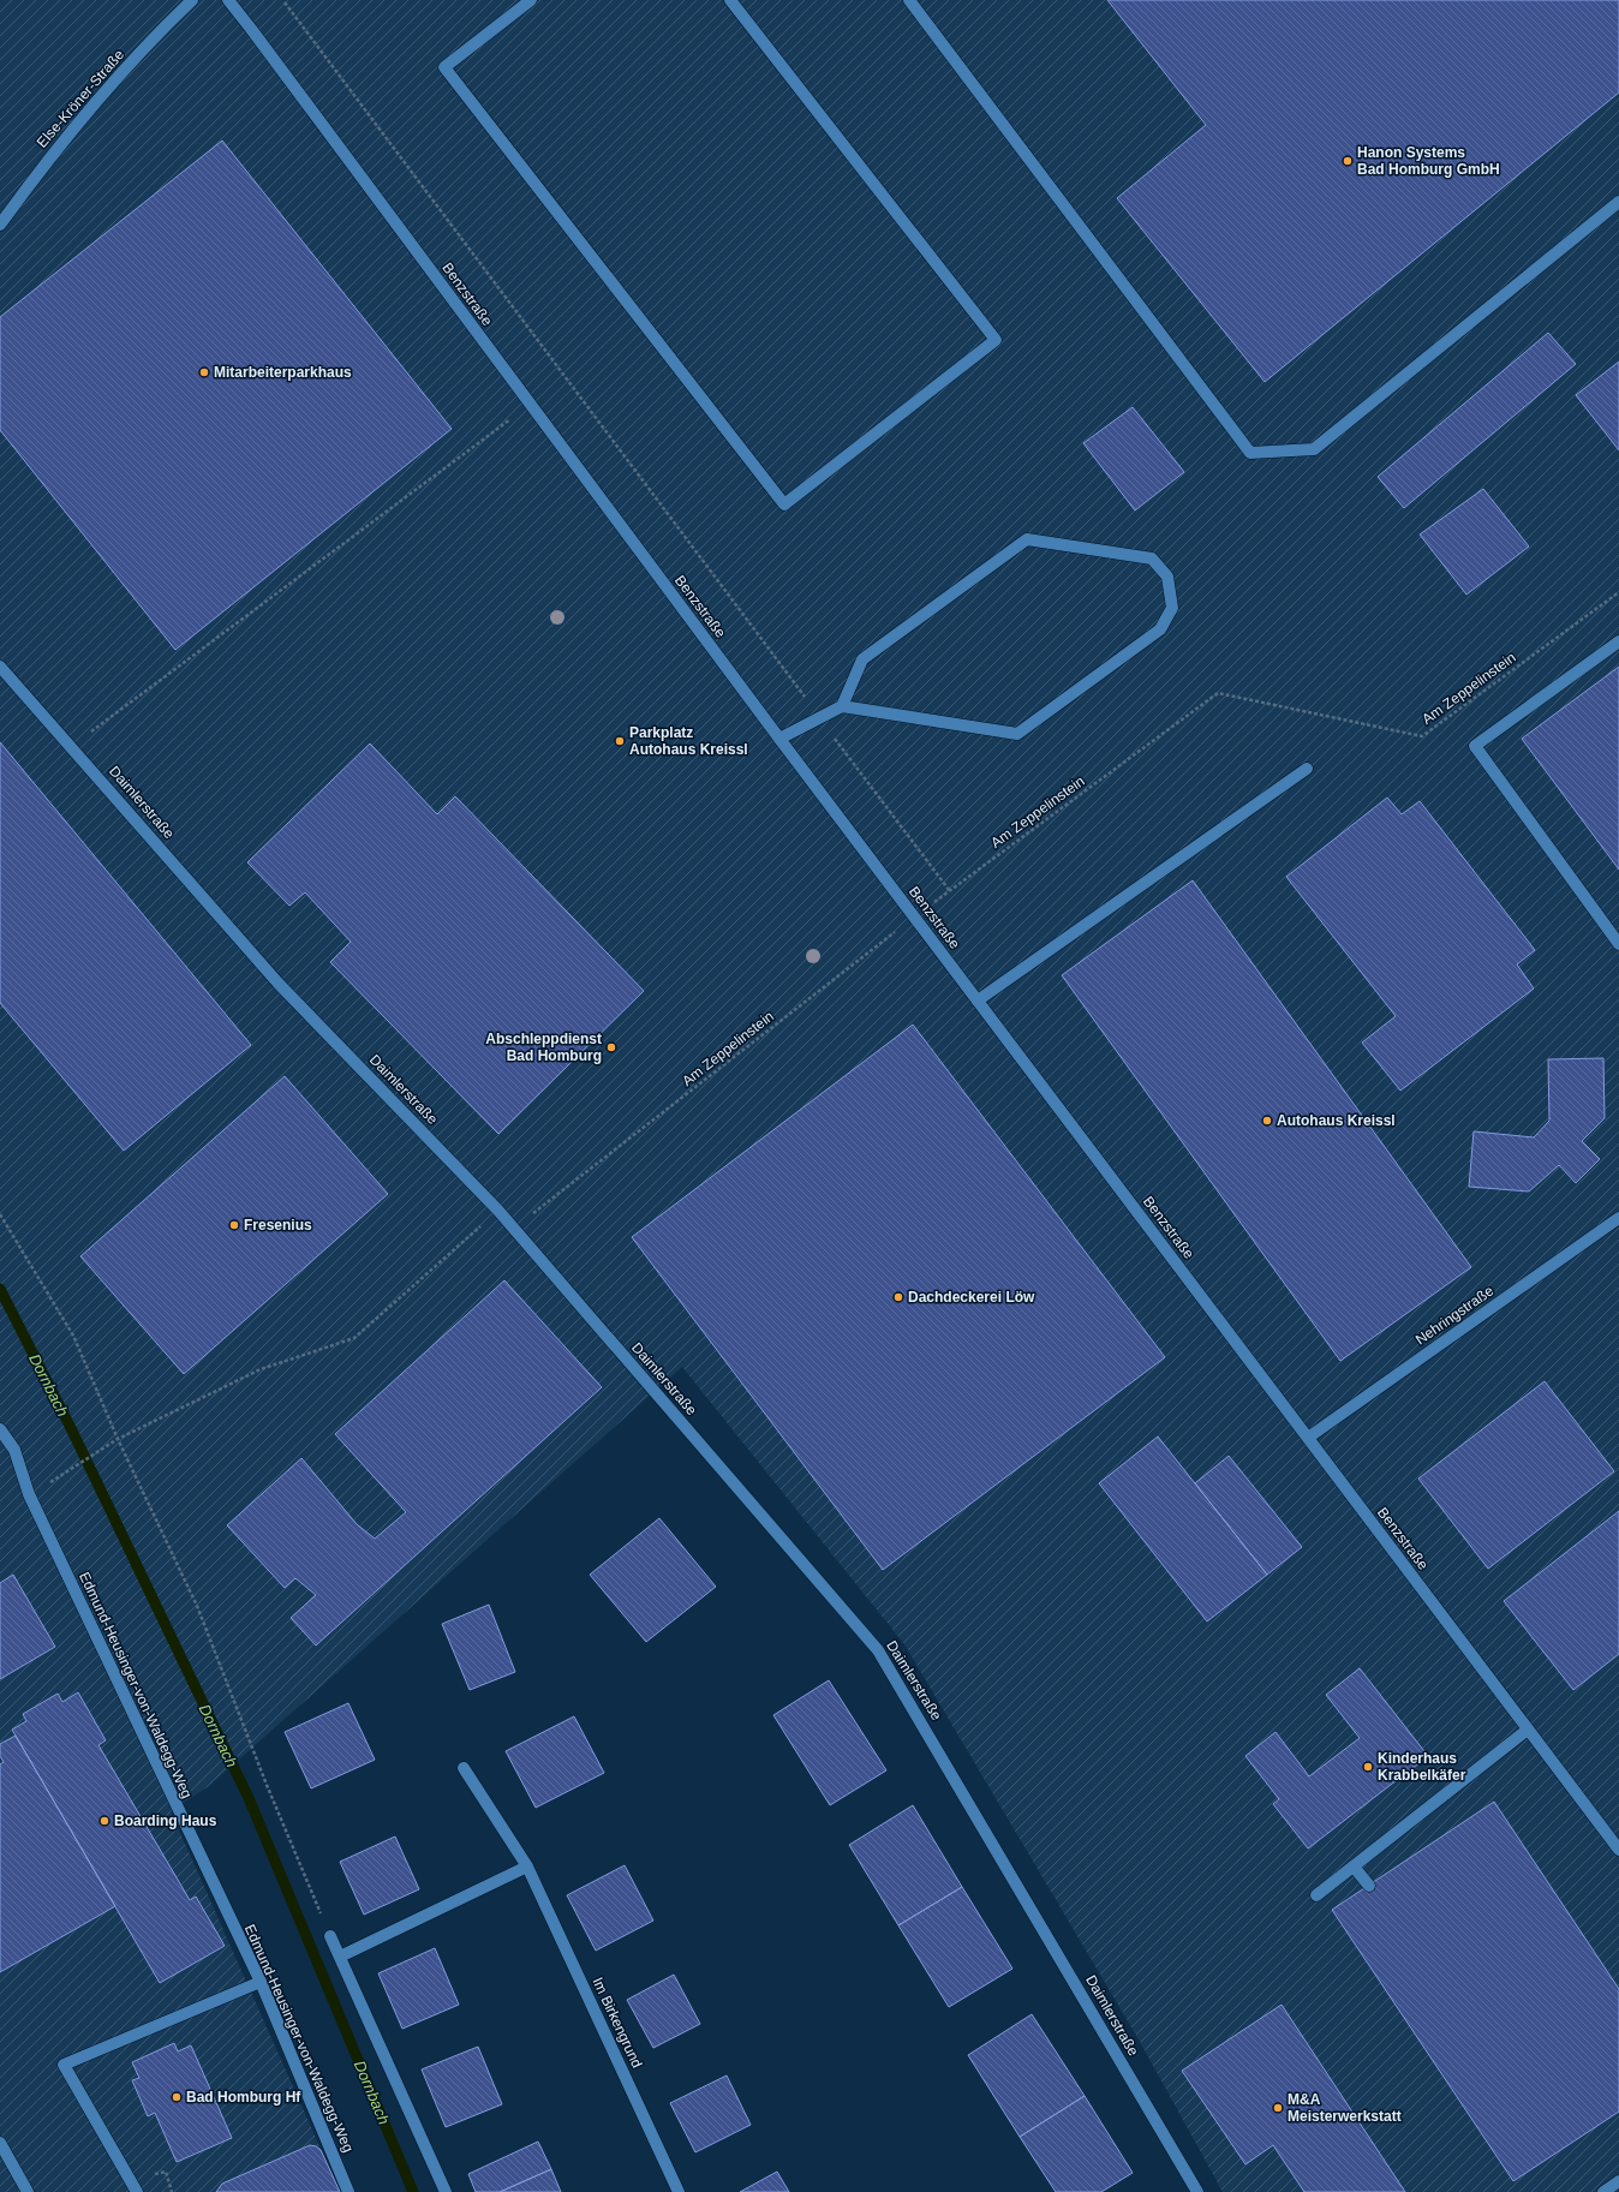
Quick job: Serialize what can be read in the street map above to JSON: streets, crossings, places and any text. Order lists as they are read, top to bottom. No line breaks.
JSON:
{"streets":{"street":["Else-Kröner-Straße","Benzstraße","Daimlerstraße","Nehringstraße","Edmund-Heusinger-von-Waldegg-Weg","Im Birkengrund"],"path":["Am Zeppelinstein"]},"crossings":[["Benzstraße","Am Zeppelinstein"],["Benzstraße","Nehringstraße"],["Am Zeppelinstein","Daimlerstraße"]],"water":["Dornbach"],"places":["Hanon Systems Bad Homburg GmbH","Mitarbeiterparkhaus","Parkplatz Autohaus Kreissl","Abschleppdienst Bad Homburg","Autohaus Kreissl","Fresenius","Dachdeckerei Löw","Kinderhaus Krabbelkäfer","Boarding Haus","Bad Homburg Hf","M&A Meisterwerkstatt"]}
